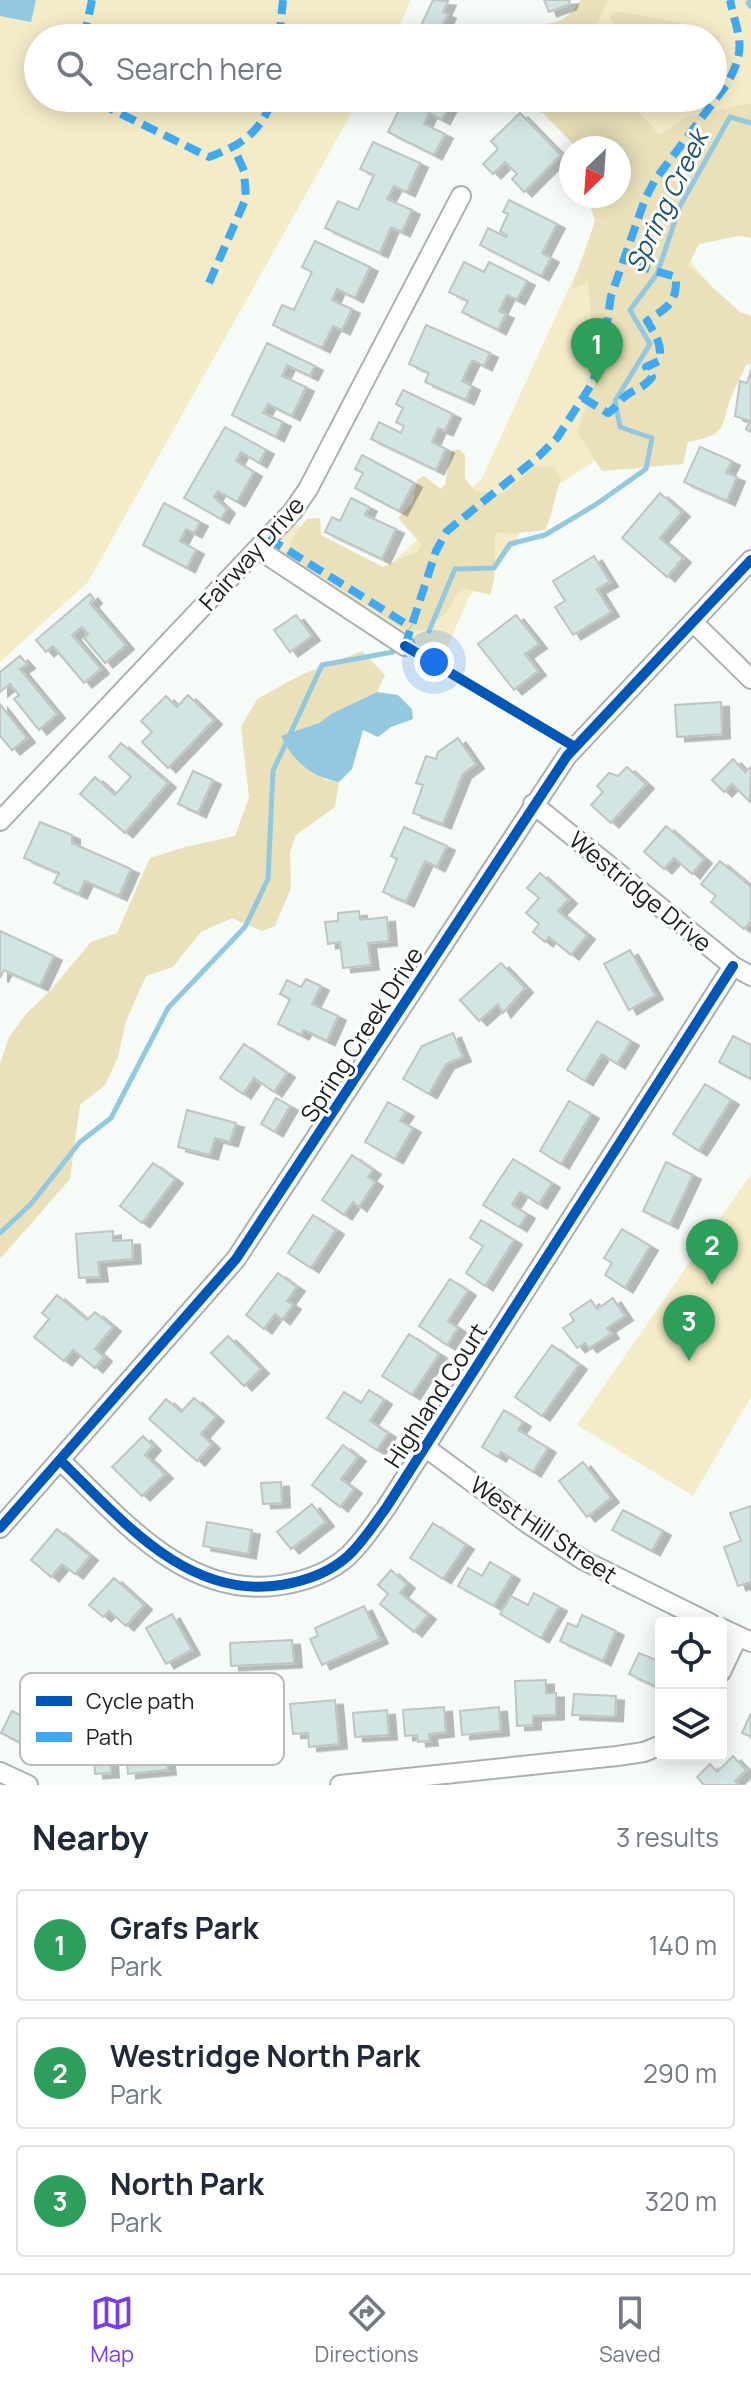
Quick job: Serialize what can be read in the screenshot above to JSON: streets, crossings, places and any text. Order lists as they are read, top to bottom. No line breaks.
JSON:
{"streets":{"street":["Fairway Drive","Westridge Drive","Spring Creek Drive","Highland Court","West Hill Street"]},"crossings":[["Westridge Drive","Spring Creek Drive"],["Westridge Drive","Highland Court"],["Spring Creek Drive","Highland Court"],["Highland Court","West Hill Street"]],"water":["Spring Creek"],"legend":["Cycle path","Path"],"north":"bottom left","page":{"search":"Search here","pins":["1","2","3"],"heading":["Nearby","3 results"],"list":[{"mark":"1","name":"Grafs Park","note":"Park","value":"140 m"},{"mark":"2","name":"Westridge North Park","note":"Park","value":"290 m"},{"mark":"3","name":"North Park","note":"Park","value":"320 m"}],"nav":["Map","Directions","Saved"]}}
